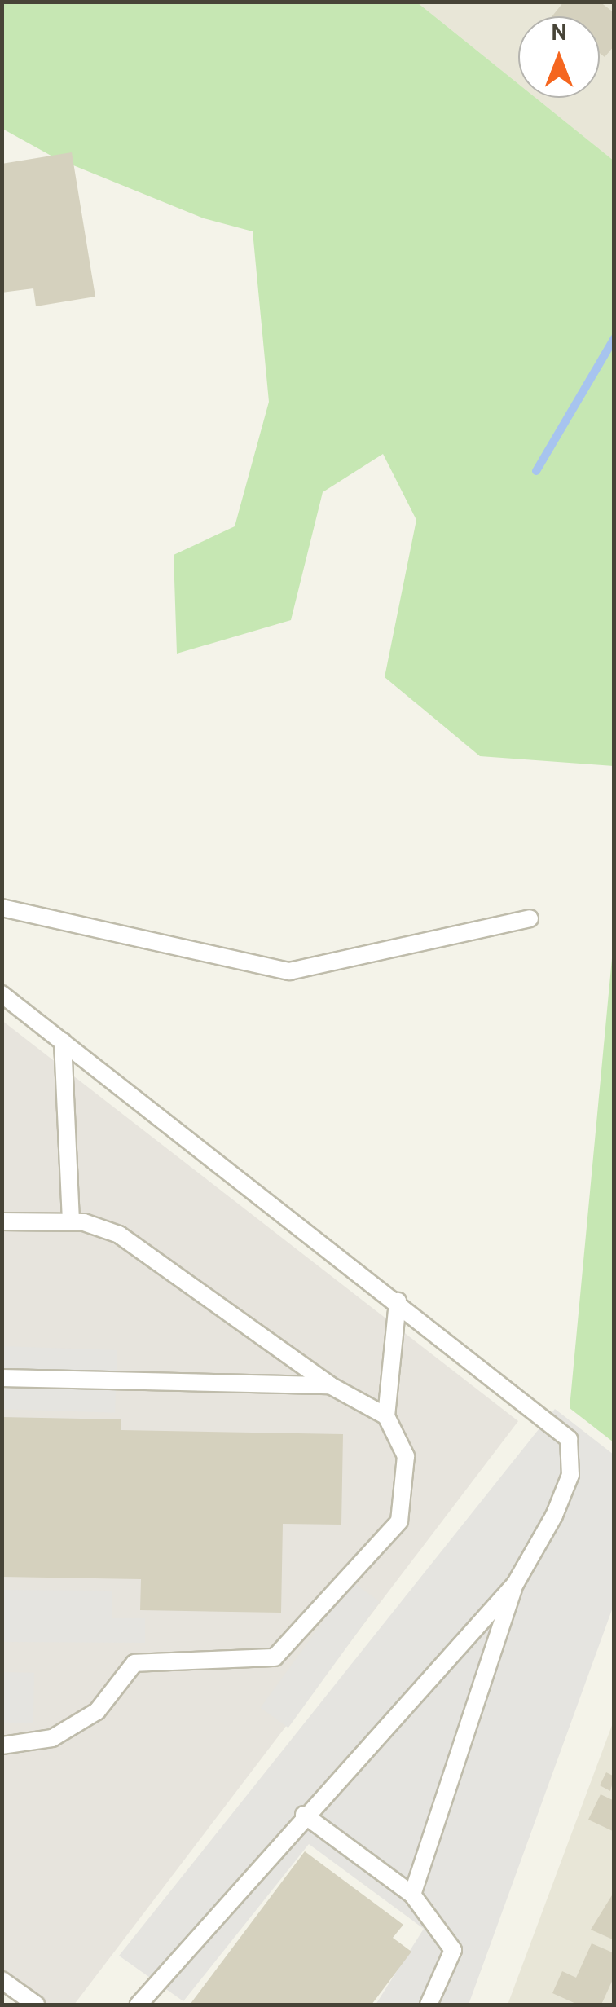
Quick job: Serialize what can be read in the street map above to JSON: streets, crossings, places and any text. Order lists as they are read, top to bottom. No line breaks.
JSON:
{"north":"top"}
